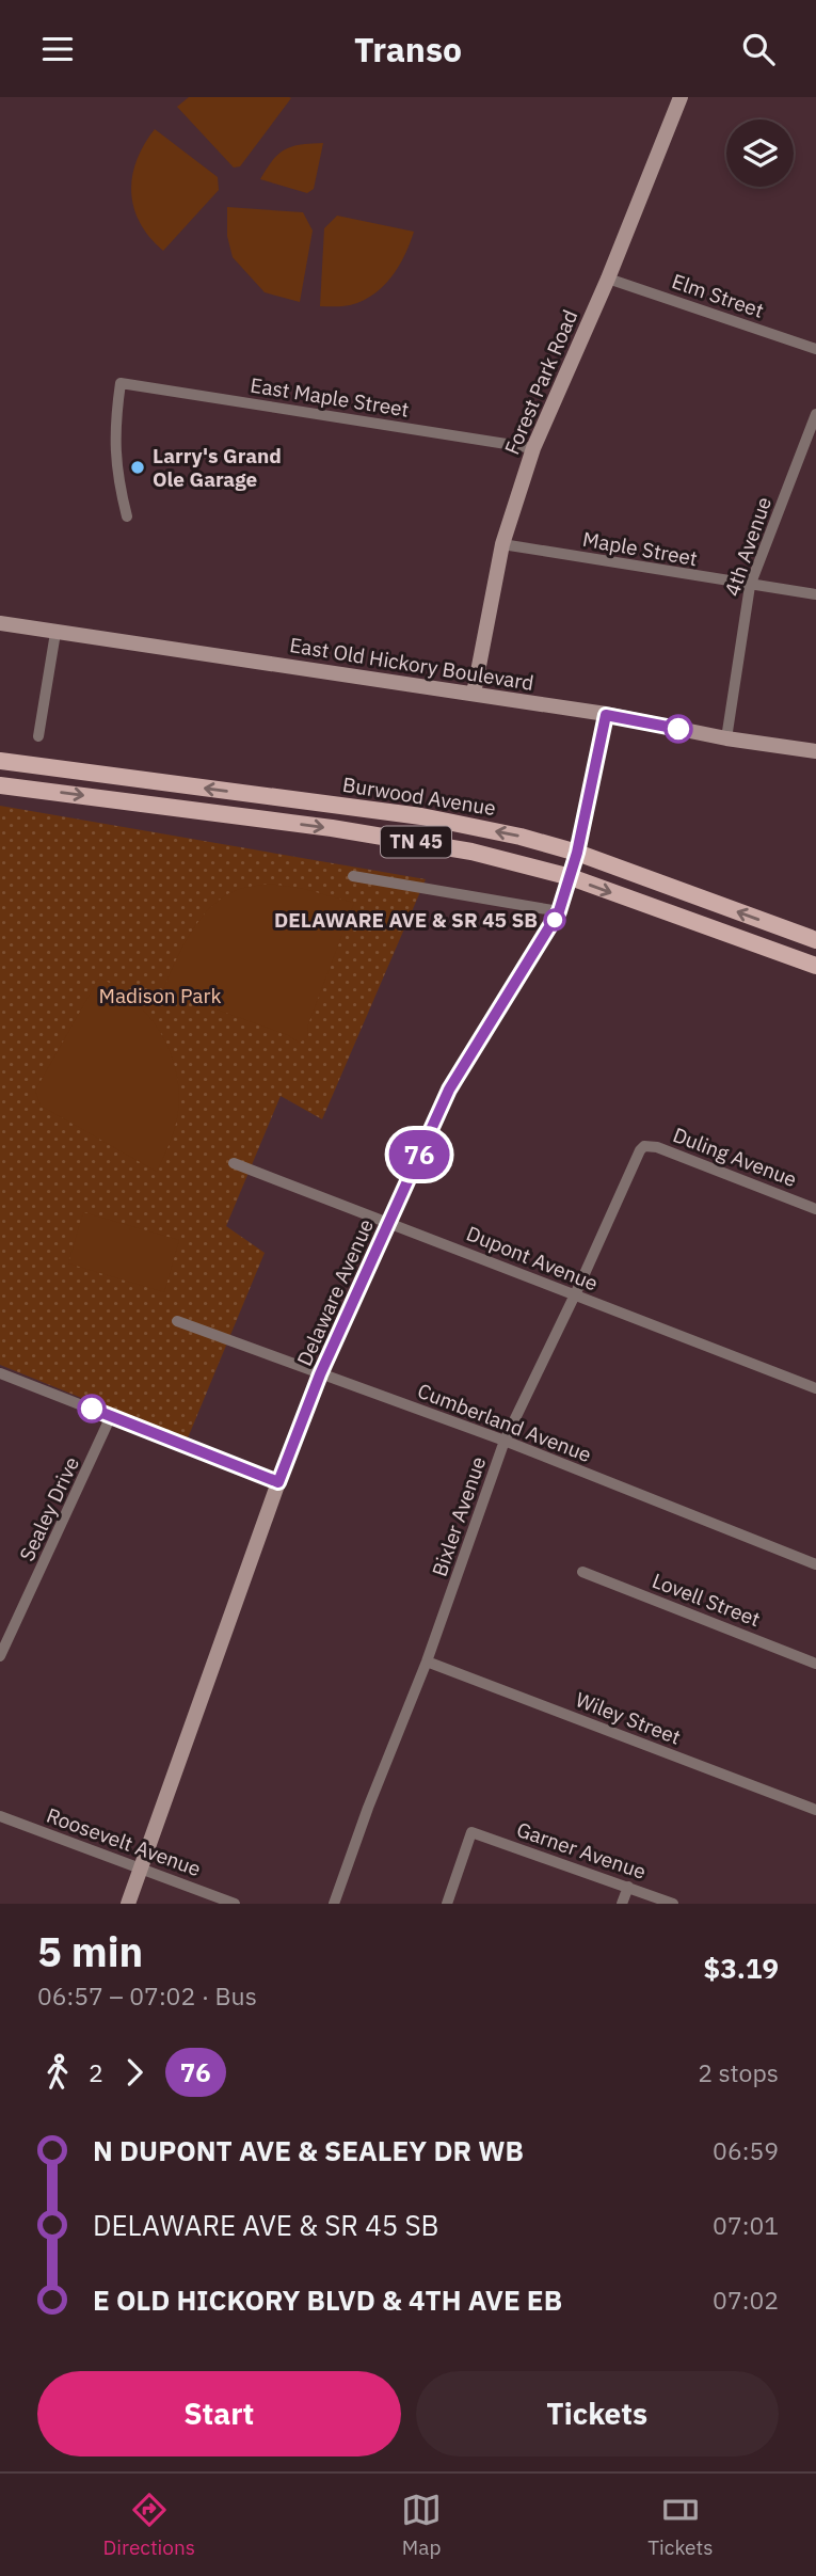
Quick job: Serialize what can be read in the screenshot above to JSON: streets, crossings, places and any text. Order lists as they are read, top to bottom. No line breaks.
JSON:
{"streets":{"main road":["Burwood Avenue","TN 45"],"street":["Elm Street","Forest Park Road","East Maple Street","4th Avenue","Maple Street","East Old Hickory Boulevard","Duling Avenue","Dupont Avenue","Delaware Avenue","Cumberland Avenue","Sealey Drive","Bixler Avenue","Lovell Street","Wiley Street","Roosevelt Avenue","Garner Avenue"]},"crossings":[["Elm Street","Forest Park Road"],["Forest Park Road","East Maple Street"],["Forest Park Road","Maple Street"],["Forest Park Road","East Old Hickory Boulevard"],["4th Avenue","Maple Street"],["4th Avenue","East Old Hickory Boulevard"],["East Old Hickory Boulevard","Delaware Avenue"],["Burwood Avenue","Delaware Avenue"],["TN 45","Delaware Avenue"],["Duling Avenue","Bixler Avenue"],["Dupont Avenue","Delaware Avenue"],["Dupont Avenue","Bixler Avenue"],["Delaware Avenue","Cumberland Avenue"],["Delaware Avenue","Roosevelt Avenue"],["Cumberland Avenue","Bixler Avenue"],["Bixler Avenue","Wiley Street"]],"parks":["Madison Park"],"places":["Larry's Grand Ole Garage","DELAWARE AVE & SR 45 SB"],"lines":["bus line 76"],"page":{"header":"Transo","on_map":"76","heading":["5 min","06:57 – 07:02 · Bus","$3.19"],"legs":["2","76","2 stops"],"list":[{"name":"N DUPONT AVE & SEALEY DR WB","value":"06:59"},{"name":"DELAWARE AVE & SR 45 SB","value":"07:01"},{"name":"E OLD HICKORY BLVD & 4TH AVE EB","value":"07:02"}],"buttons":["Start","Tickets"],"tabs":["Directions","Map","Tickets"]}}
